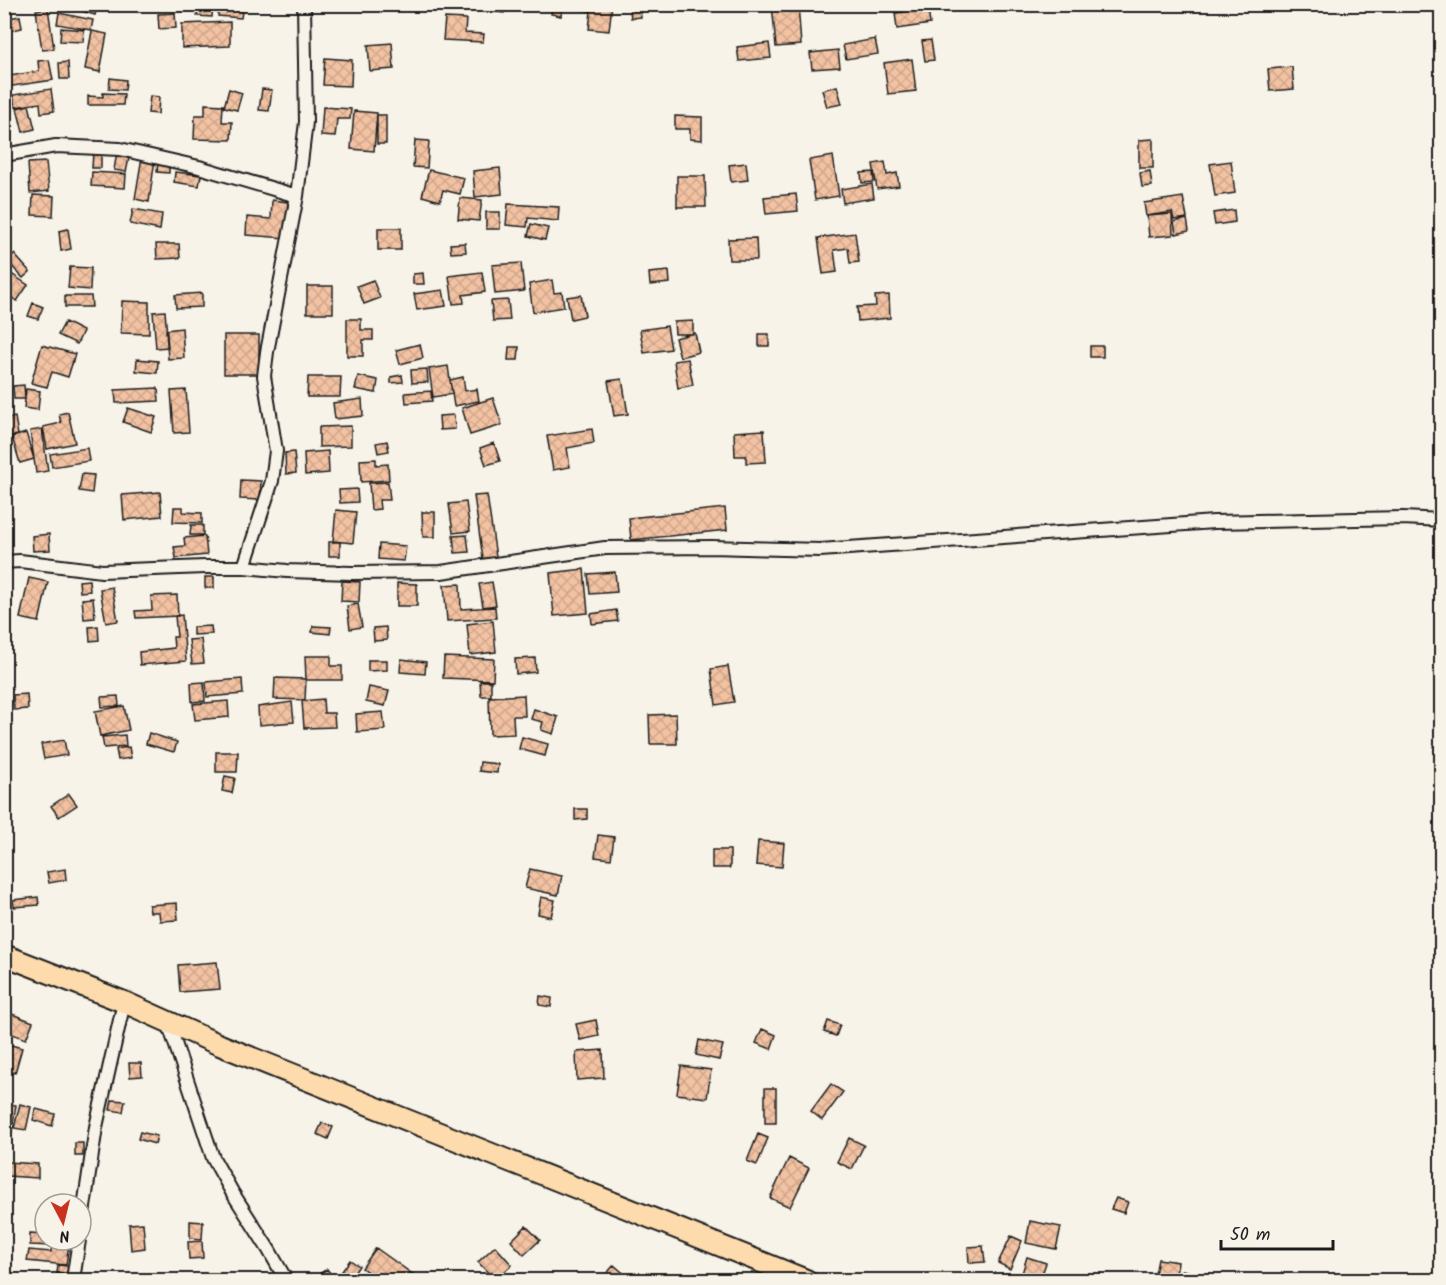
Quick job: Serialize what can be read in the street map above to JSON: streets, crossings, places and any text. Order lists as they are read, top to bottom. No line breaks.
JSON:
{"scale_bar":"50 m","north":"bottom"}
